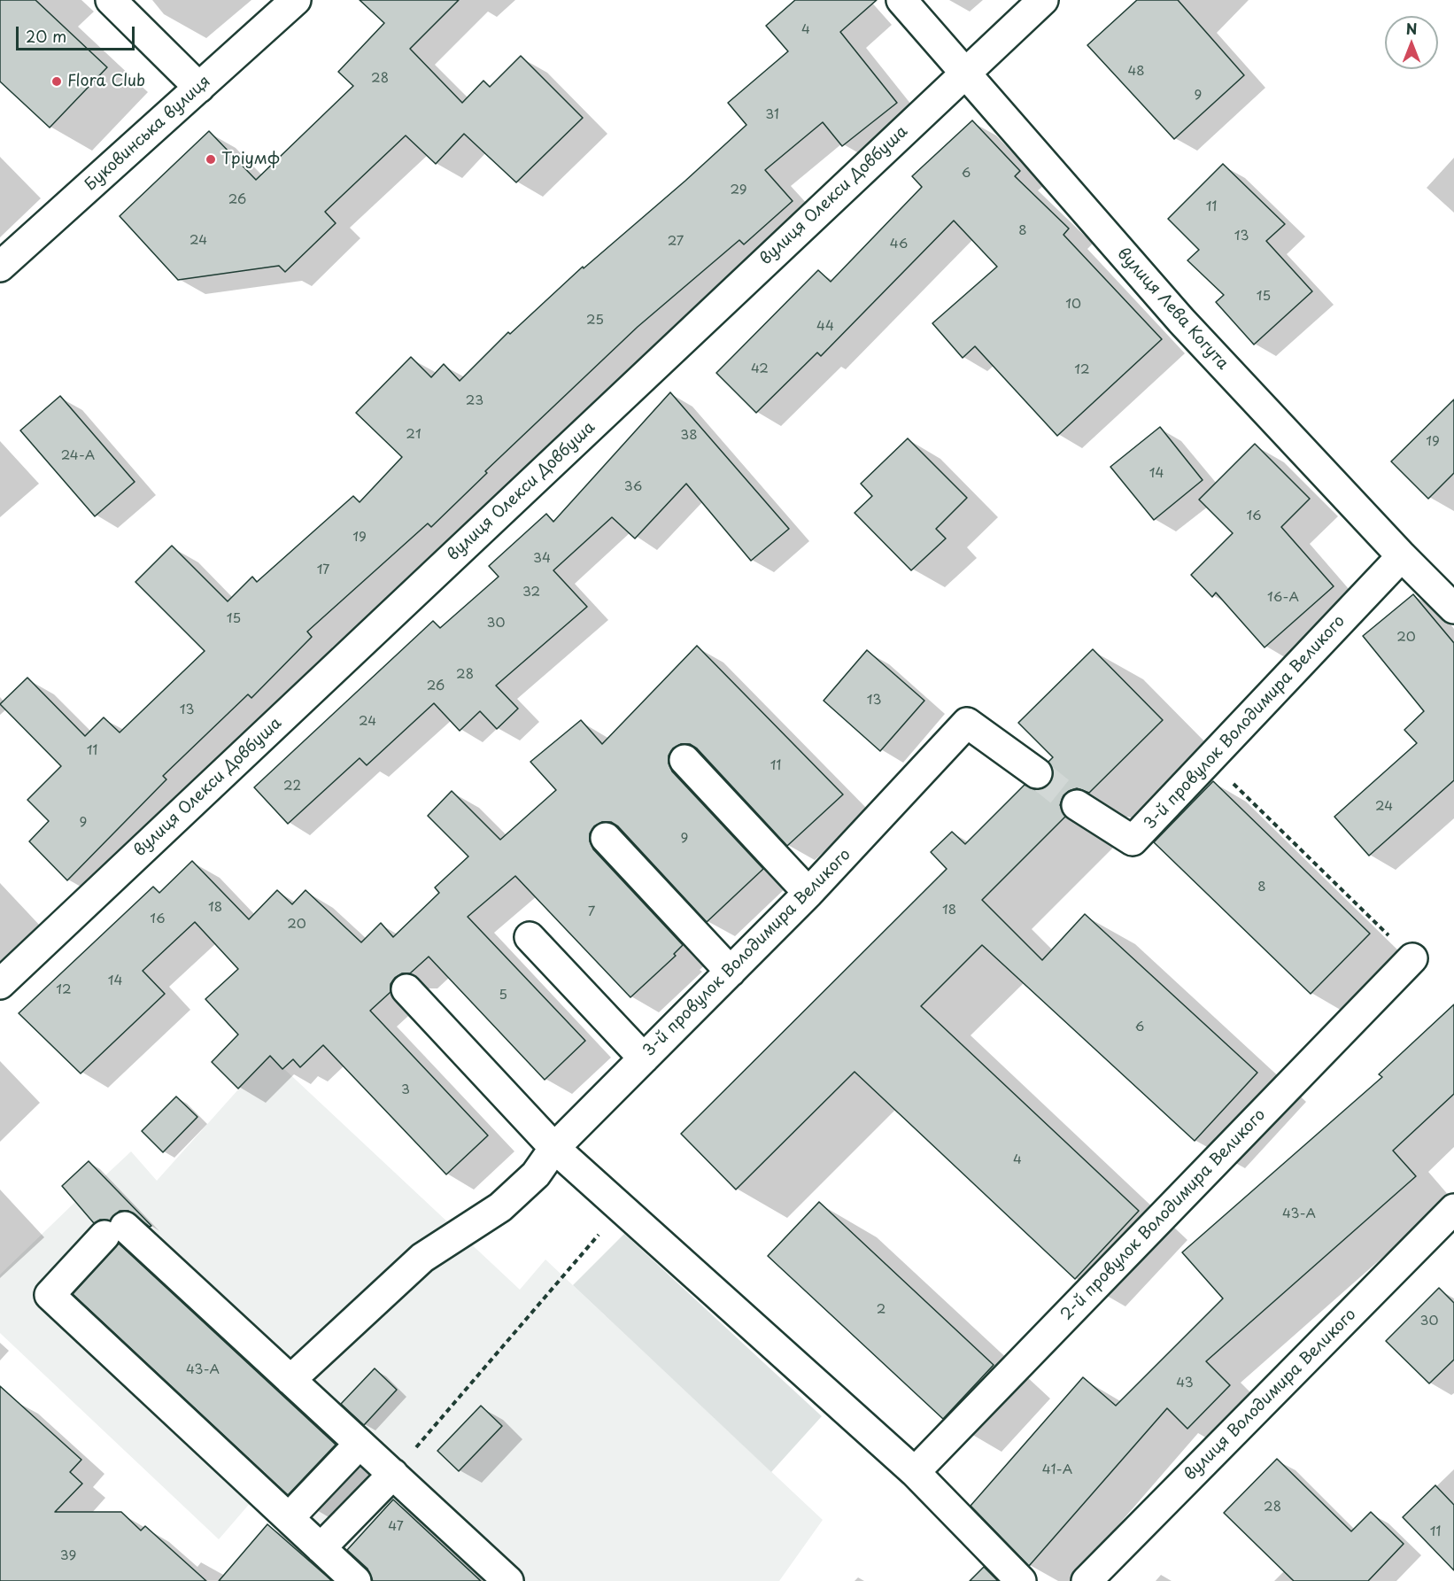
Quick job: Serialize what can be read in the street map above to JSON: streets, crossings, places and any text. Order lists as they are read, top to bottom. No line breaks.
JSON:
{"streets":{"street":["Буковинська вулиця","вулиця Олекси Довбуша","вулиця Лева Когута","3-й провулок Володимира Великого","2-й провулок Володимира Великого","вулиця Володимира Великого"]},"crossings":[["вулиця Олекси Довбуша","вулиця Лева Когута"],["вулиця Лева Когута","3-й провулок Володимира Великого"]],"places":["Flora Club","Тріумф"],"house_numbers":["4","48","28","9","31","6","29","26","11","8","13","24","27","46","15","10","25","44","42","12","23","21","38","19","24-А","14","36","16","19","34","17","32","16-А","15","30","20","28","26","13","13","24","11","11","22","24","9","9","8","18","18","7","16","20","14","12","5","6","3","4","43-А","2","30","43-А","43","41-А","28","47","11","39"],"scale_bar":"20 m","north":"top"}
